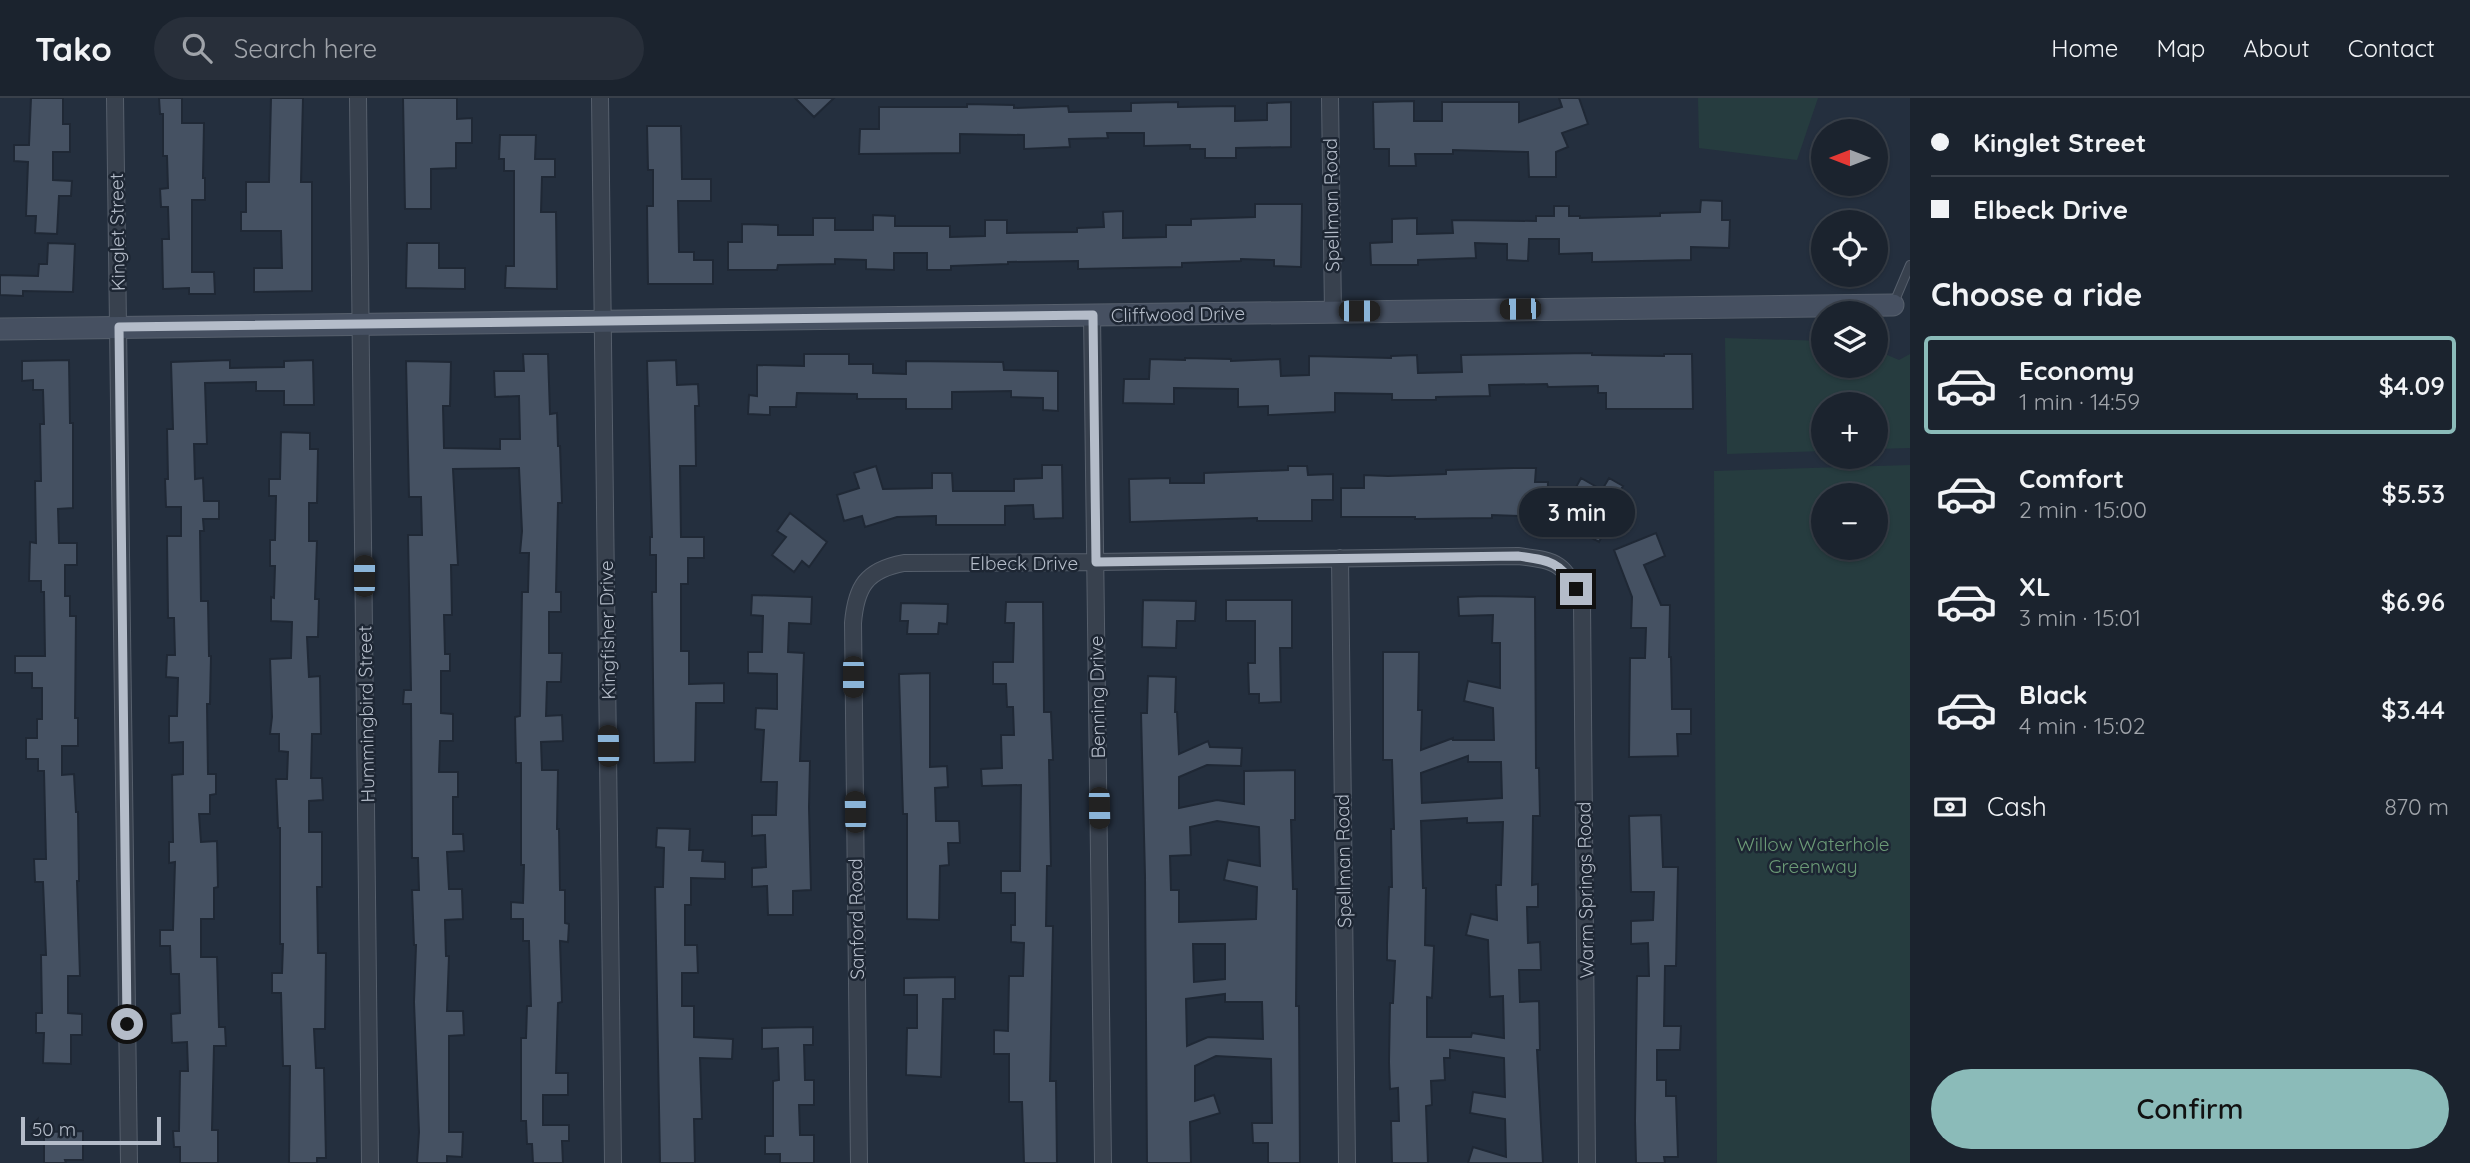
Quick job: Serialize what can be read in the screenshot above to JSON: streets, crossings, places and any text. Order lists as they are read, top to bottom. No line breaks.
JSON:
{"streets":{"street":["Spellman Road","Kinglet Street","Cliffwood Drive","Elbeck Drive","Kingfisher Drive","Benning Drive","Hummingbird Street","Warm Springs Road","Sanford Road"]},"crossings":[["Spellman Road","Cliffwood Drive"],["Spellman Road","Elbeck Drive"],["Kinglet Street","Cliffwood Drive"],["Cliffwood Drive","Kingfisher Drive"],["Cliffwood Drive","Benning Drive"],["Cliffwood Drive","Hummingbird Street"],["Elbeck Drive","Benning Drive"],["Elbeck Drive","Warm Springs Road"],["Elbeck Drive","Sanford Road"]],"parks":["Willow Waterhole Greenway"],"scale_bar":"50 m","north":"left","page":{"header":"Tako","search":"Search here","nav":["Home","Map","About","Contact"],"banner":["Kinglet Street","Elbeck Drive"],"map_buttons":["+","−"],"heading":"Choose a ride","list":[{"name":"Economy","note":"1 min · 14:59","value":"$4.09"},{"name":"Comfort","note":"2 min · 15:00","value":"$5.53"},{"name":"XL","note":"3 min · 15:01","value":"$6.96"},{"name":"Black","note":"4 min · 15:02","value":"$3.44"}],"bubble":"3 min","pay":["Cash","870 m"],"buttons":"Confirm","scale":"50 m"}}
